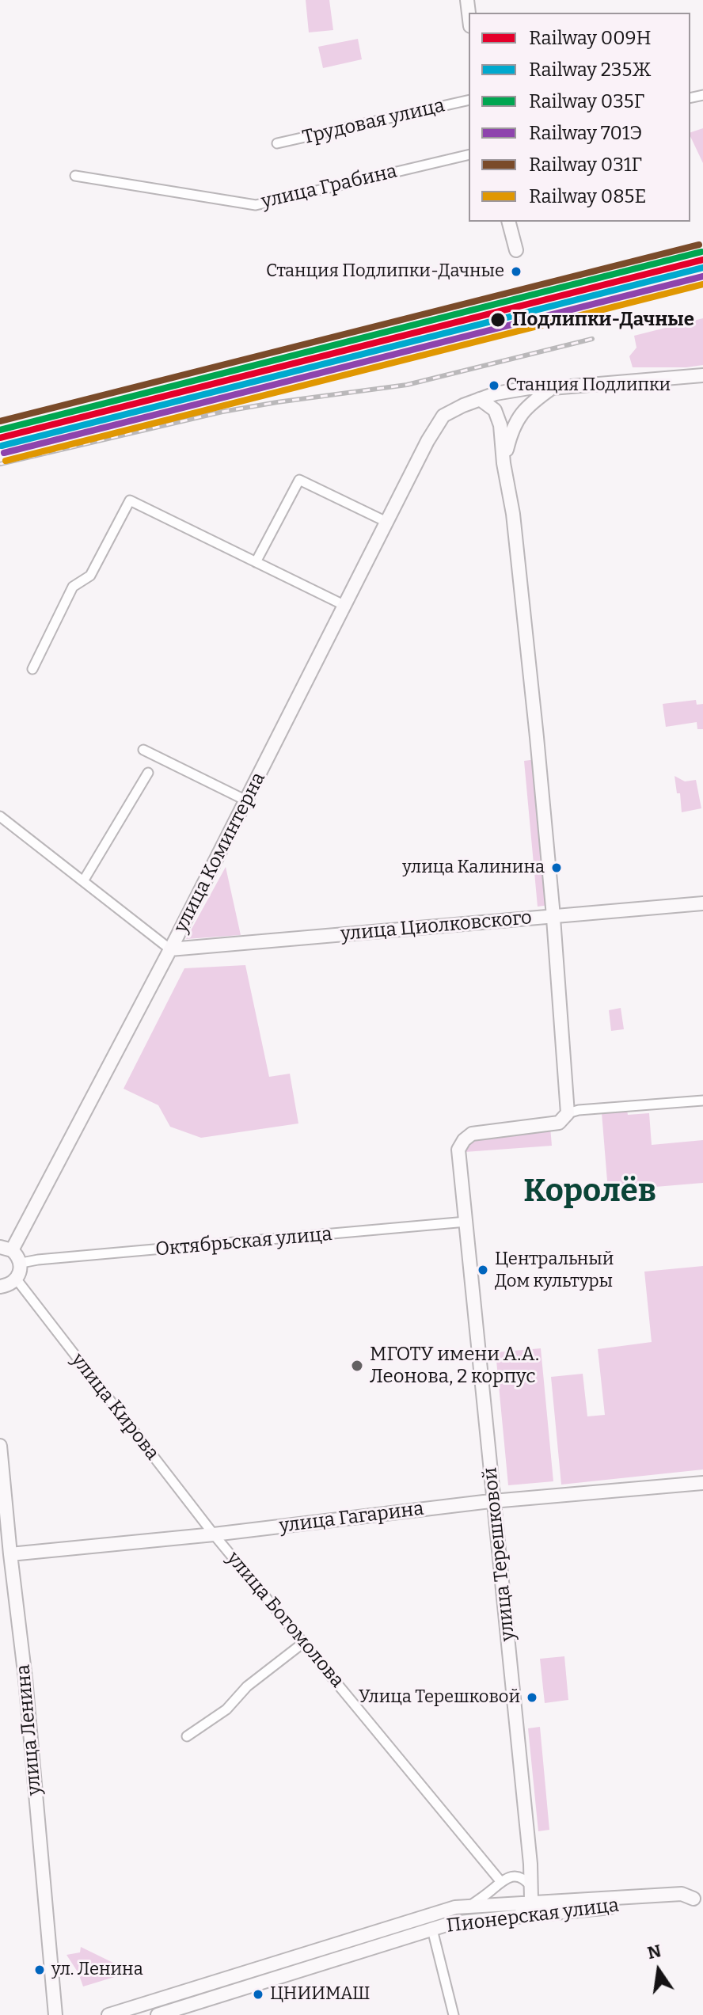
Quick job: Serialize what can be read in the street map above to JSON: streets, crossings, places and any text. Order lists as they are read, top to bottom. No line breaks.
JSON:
{"streets":{"main road":["улица Коминтерна","улица Циолковского","улица Гагарина","улица Терешковой","улица Ленина","Пионерская улица"],"street":["Трудовая улица","улица Грабина","Октябрьская улица","улица Кирова","улица Богомолова"]},"crossings":[["улица Коминтерна","улица Циолковского"],["Октябрьская улица","улица Терешковой"],["улица Кирова","улица Гагарина"],["улица Кирова","улица Богомолова"],["улица Гагарина","улица Терешковой"],["улица Гагарина","улица Богомолова"],["улица Гагарина","улица Ленина"],["улица Терешковой","Пионерская улица"]],"districts":["Королёв"],"places":["Станция Подлипки-Дачные","Подлипки-Дачные","Станция Подлипки","улица Калинина","Центральный Дом культуры","МГОТУ имени А.А. Леонова, 2 корпус","Улица Терешковой","ул. Ленина","ЦНИИМАШ"],"lines":["rail line 031Г","rail line 035Г","rail line 009Н","rail line 235Ж","rail line 701Э","rail line 085Е"],"legend":["Railway 009Н","Railway 235Ж","Railway 035Г","Railway 701Э","Railway 031Г","Railway 085Е"],"north":"top"}
